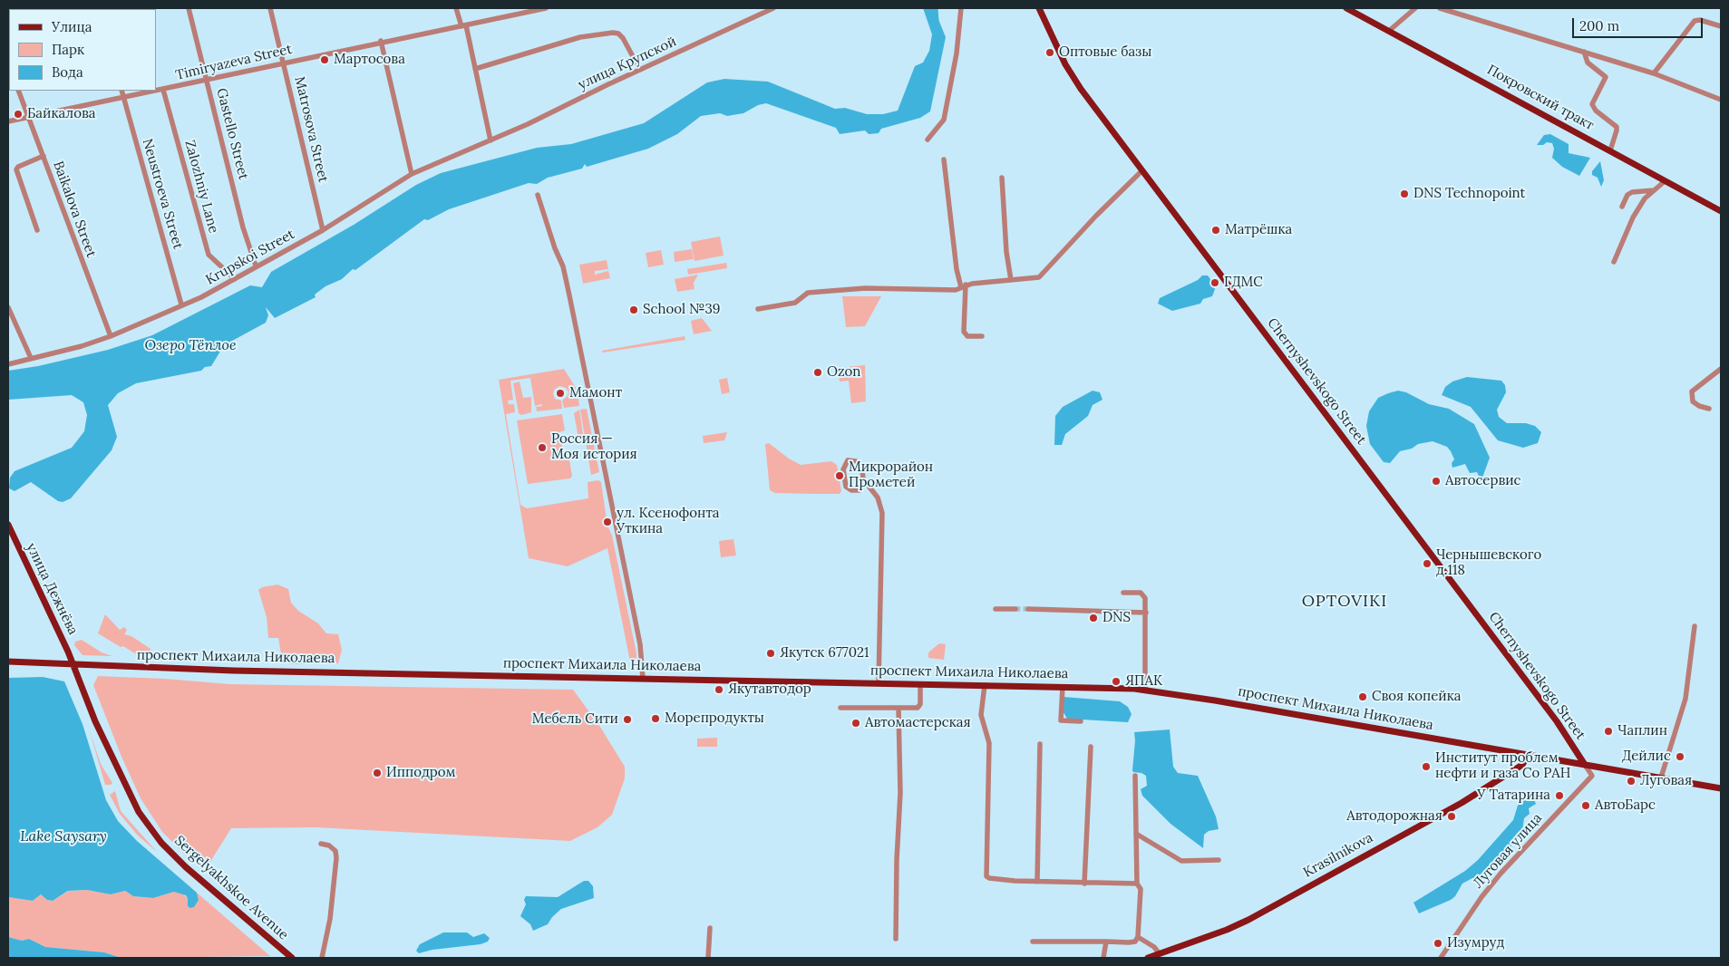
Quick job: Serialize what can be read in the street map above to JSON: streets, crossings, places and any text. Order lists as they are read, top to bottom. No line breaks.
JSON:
{"streets":{"main road":["Покровский тракт","Chernyshevskogo Street","улица Дежнёва","проспект Михаила Николаева","Krasilnikova","Sergelyakhskoe Avenue"],"street":["Timiryazeva Street","улица Крупской","Matrosova Street","Gastello Street","Zalozhniy Lane","Neustroeva Street","Baikalova Street","Krupskoi Street","Луговая улица"]},"crossings":[["Timiryazeva Street","Matrosova Street"],["Timiryazeva Street","Gastello Street"],["Timiryazeva Street","Zalozhniy Lane"],["Timiryazeva Street","Neustroeva Street"],["Timiryazeva Street","Baikalova Street"],["улица Крупской","Krupskoi Street"],["Matrosova Street","Krupskoi Street"],["Gastello Street","Krupskoi Street"],["Zalozhniy Lane","Krupskoi Street"],["Neustroeva Street","Krupskoi Street"],["Baikalova Street","Krupskoi Street"],["Chernyshevskogo Street","проспект Михаила Николаева"],["Chernyshevskogo Street","Луговая улица"],["улица Дежнёва","проспект Михаила Николаева"],["улица Дежнёва","Sergelyakhskoe Avenue"],["проспект Михаила Николаева","Луговая улица"],["проспект Михаила Николаева","Krasilnikova"],["проспект Михаила Николаева","Sergelyakhskoe Avenue"]],"districts":["OPTOVIKI"],"water":["Озеро Тёплое","Lake Saysary"],"places":["Оптовые базы","Мартосова","Байкалова","DNS Technopoint","Матрёшка","ГДМС","School №39","Ozon","Мамонт","Россия — Моя история","Микрорайон Прометей","Автосервис","ул. Ксенофонта Уткина","Чернышевского д.118","DNS","Якутск 677021","ЯПАК","Якутавтодор","Своя копейка","Морепродукты","Мебель Сити","Автомастерская","Чаплин","Дейлис","Институт проблем нефти и газа Со РАН","Ипподром","Луговая","У Татарина","АвтоБарс","Автодорожная","Изумруд"],"legend":["Улица","Парк","Вода"],"scale_bar":"200 m"}
